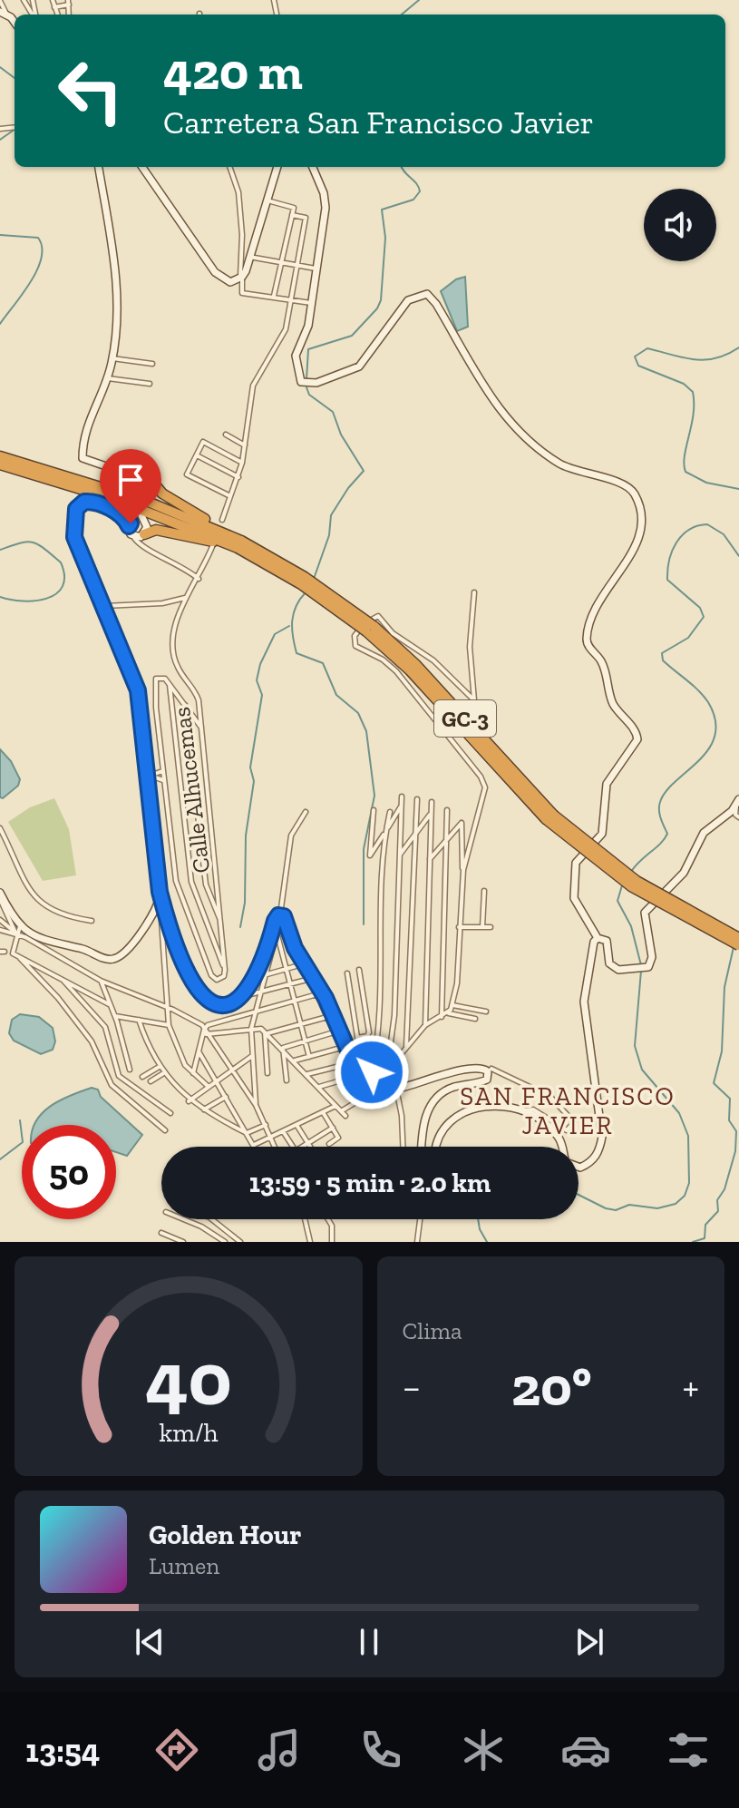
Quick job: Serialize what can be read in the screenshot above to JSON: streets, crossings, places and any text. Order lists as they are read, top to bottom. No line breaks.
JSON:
{"streets":{"highway":["GC-3"],"street":["Calle Alhucemas"]},"districts":["SAN FRANCISCO JAVIER"],"page":{"turn":["420 m","Carretera San Francisco Javier"],"limit":"50","trip":"13:59 · 5 min · 2.0 km","tile":"Clima","heat":["−","20°","+"],"song":["Golden Hour","Lumen"],"tabs":"13:54","gauge":["40","km/h"]}}
